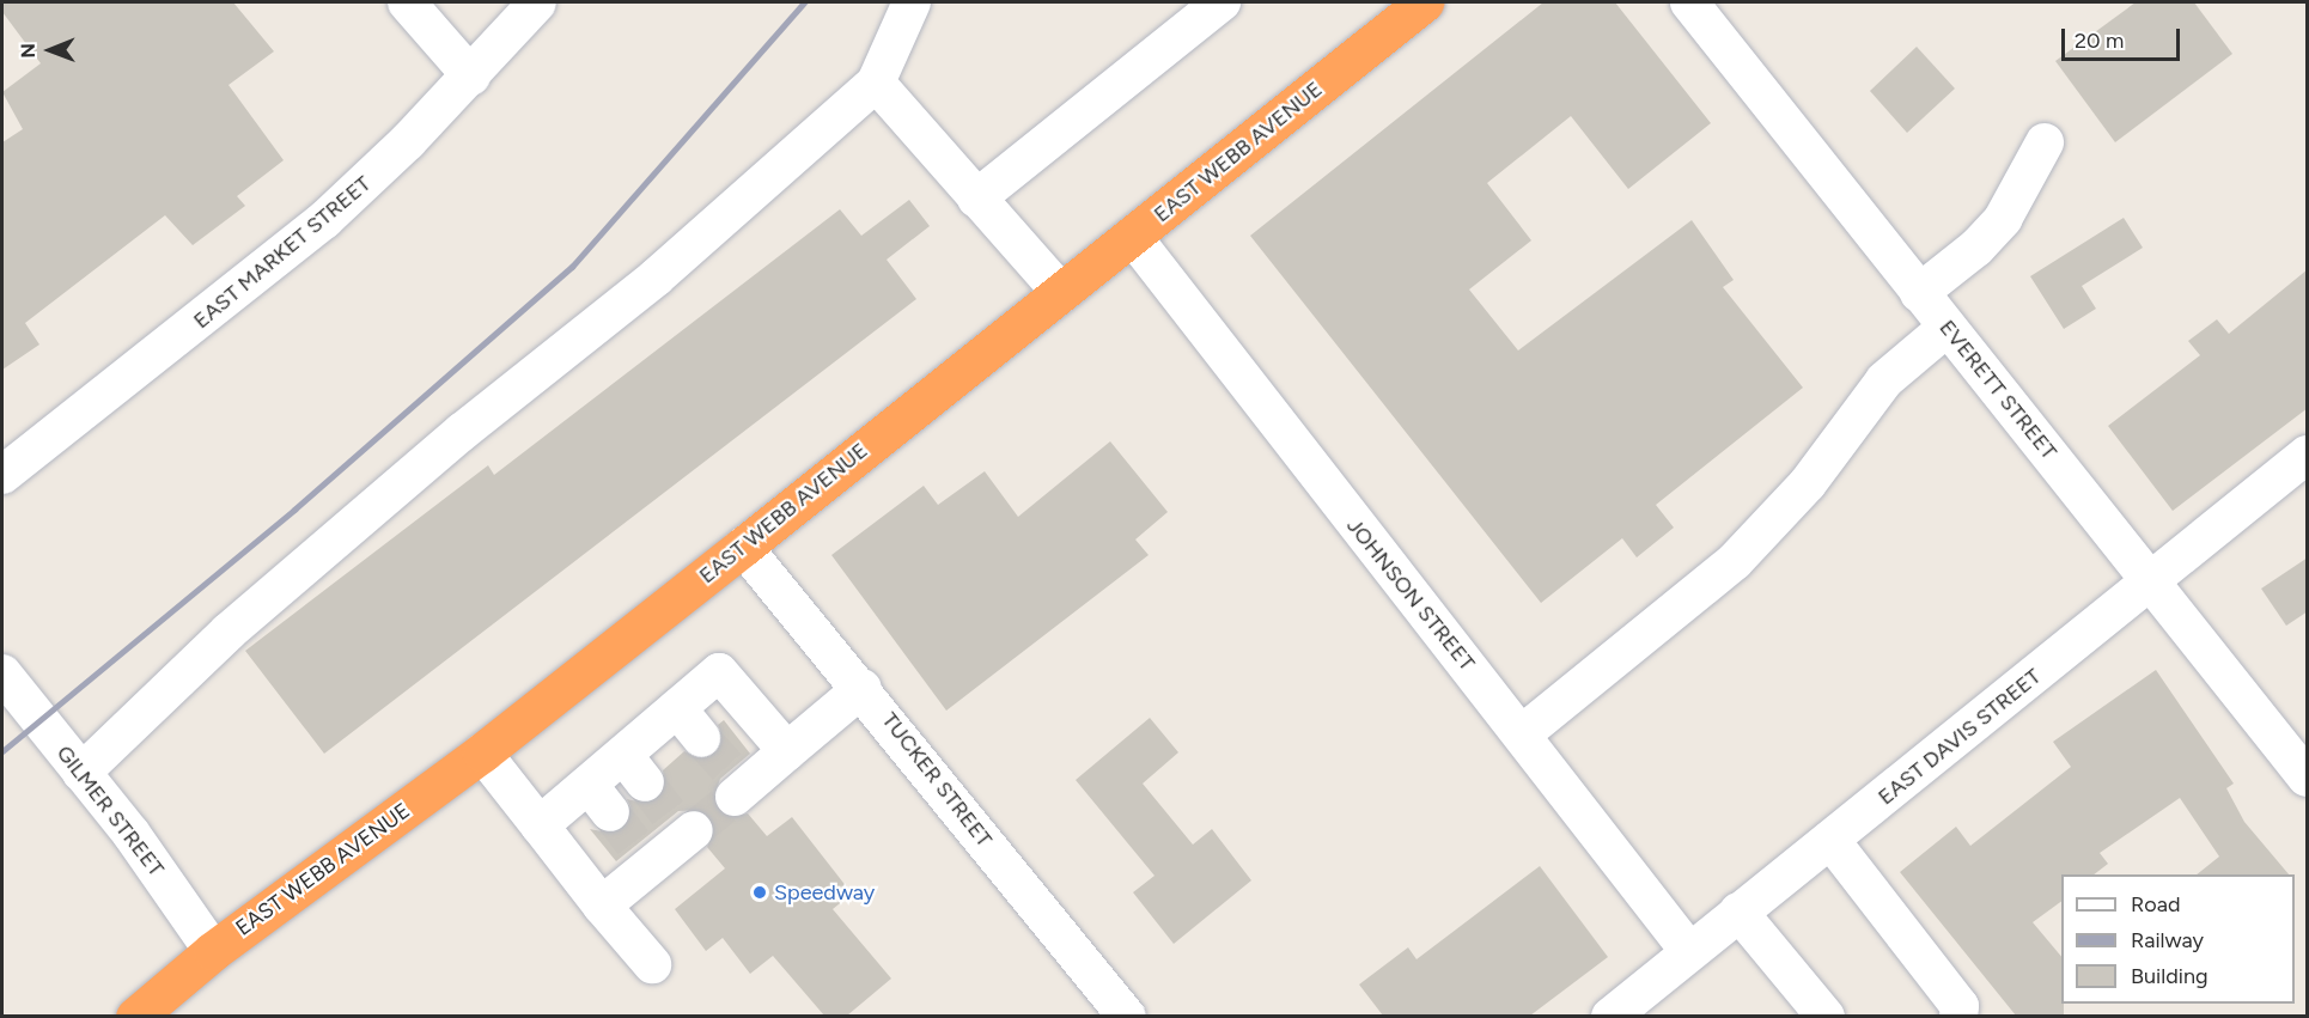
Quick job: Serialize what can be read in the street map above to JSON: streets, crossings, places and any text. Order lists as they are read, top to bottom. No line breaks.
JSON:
{"streets":{"highway":["EAST WEBB AVENUE"],"street":["EAST MARKET STREET","EVERETT STREET","JOHNSON STREET","EAST DAVIS STREET","TUCKER STREET","GILMER STREET"]},"crossings":[["EAST WEBB AVENUE","JOHNSON STREET"],["EAST WEBB AVENUE","TUCKER STREET"],["EAST WEBB AVENUE","GILMER STREET"],["EVERETT STREET","EAST DAVIS STREET"],["JOHNSON STREET","EAST DAVIS STREET"]],"places":["Speedway"],"legend":["Road","Railway","Building"],"scale_bar":"20 m","north":"left"}
